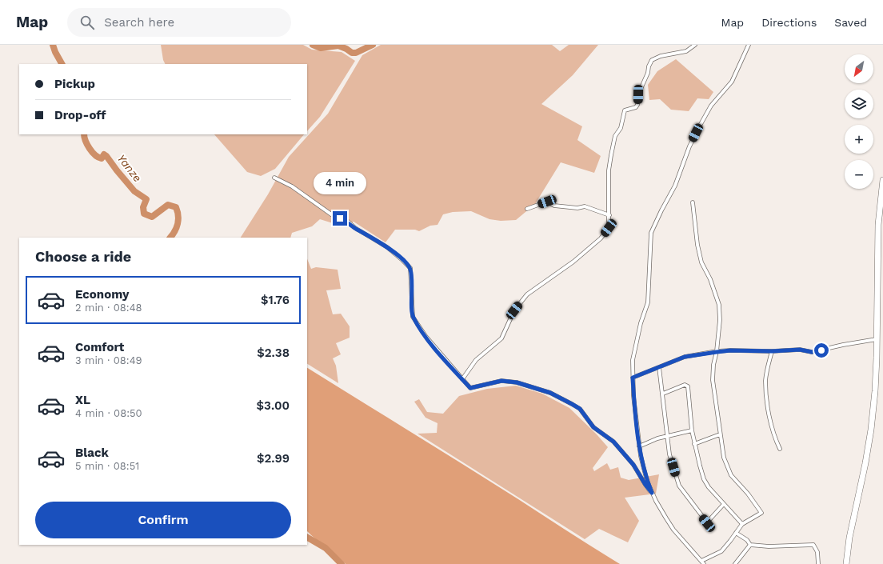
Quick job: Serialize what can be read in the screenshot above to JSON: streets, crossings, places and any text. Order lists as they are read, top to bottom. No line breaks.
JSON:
{"water":["Yanze"],"north":"bottom left","page":{"header":"Map","search":"Search here","nav":["Map","Directions","Saved"],"map_buttons":["+","−"],"banner":["Pickup","Drop-off"],"bubble":"4 min","heading":"Choose a ride","list":[{"name":"Economy","note":"2 min · 08:48","value":"$1.76"},{"name":"Comfort","note":"3 min · 08:49","value":"$2.38"},{"name":"XL","note":"4 min · 08:50","value":"$3.00"},{"name":"Black","note":"5 min · 08:51","value":"$2.99"}],"buttons":"Confirm"}}
